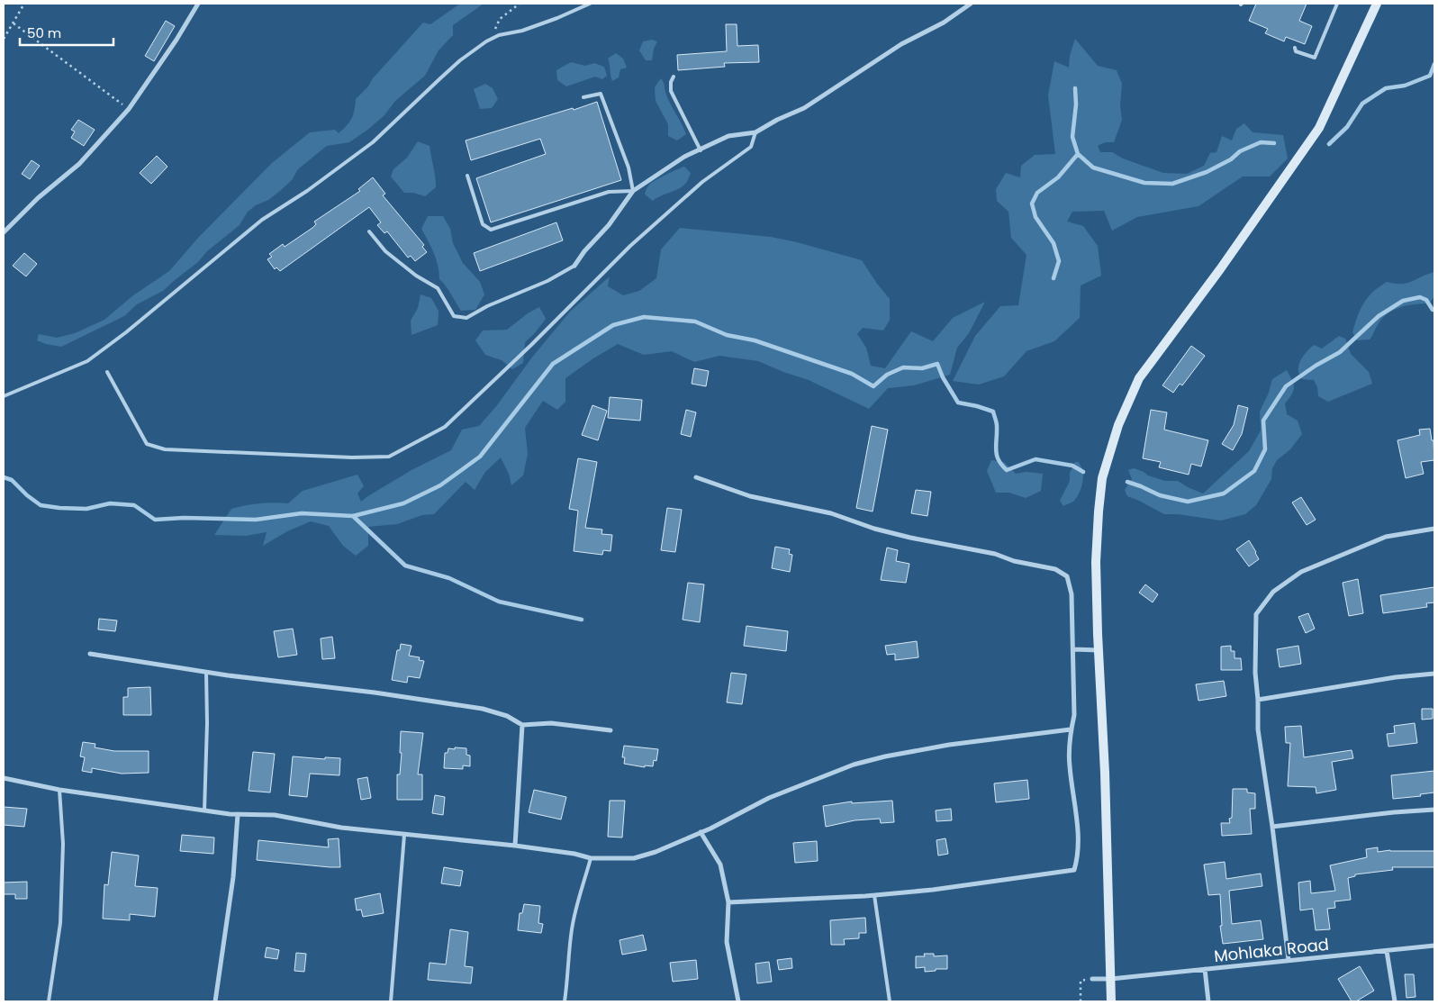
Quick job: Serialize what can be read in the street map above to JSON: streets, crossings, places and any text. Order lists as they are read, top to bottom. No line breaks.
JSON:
{"streets":{"street":["Mohlaka Road"]},"scale_bar":"50 m"}
